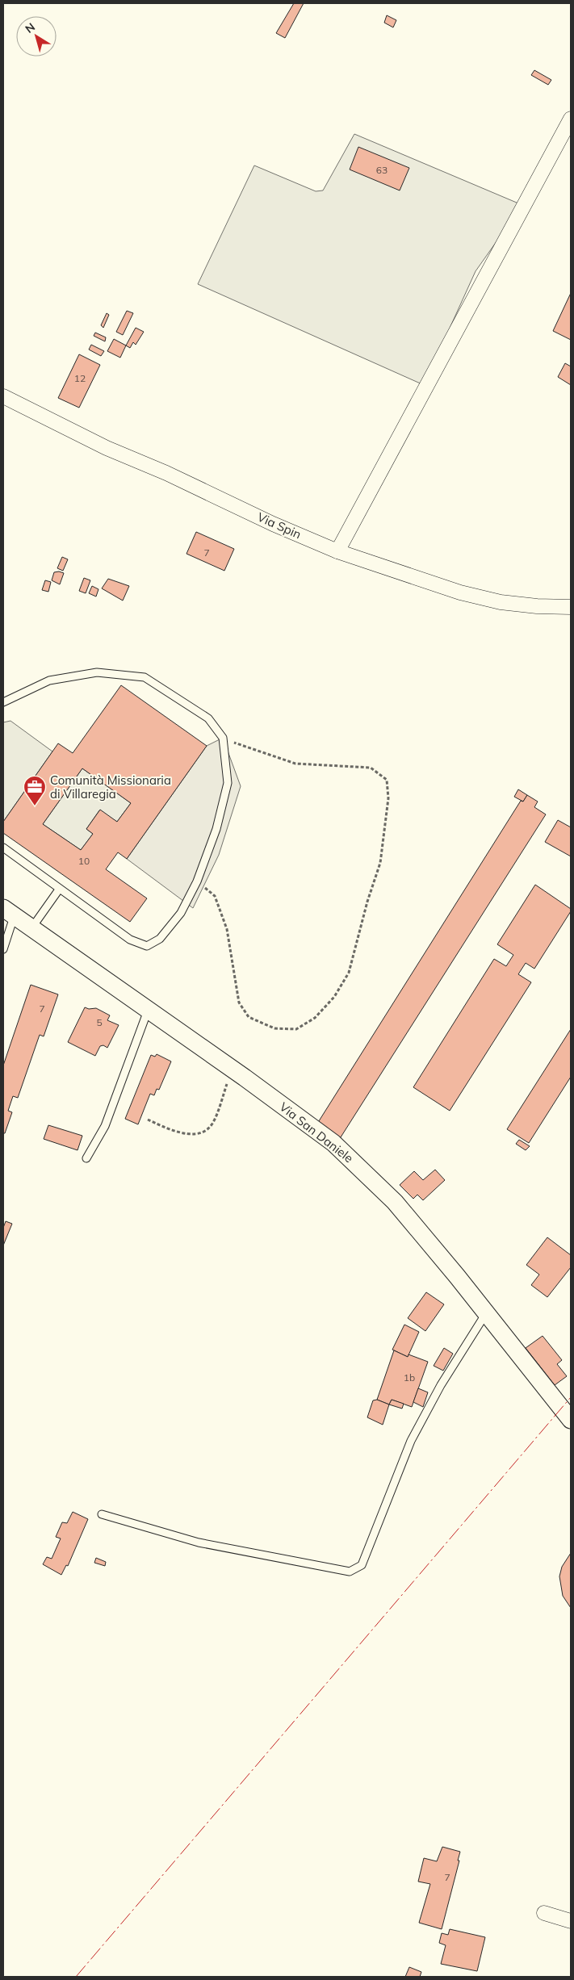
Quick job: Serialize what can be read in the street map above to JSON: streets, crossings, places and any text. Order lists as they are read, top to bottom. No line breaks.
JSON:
{"streets":{"street":["Via Spin","Via San Daniele"]},"places":{"office":["Comunità Missionaria di Villaregia"]},"house_numbers":["63","12","7","10","7","5","1b","7"],"north":"top left"}
